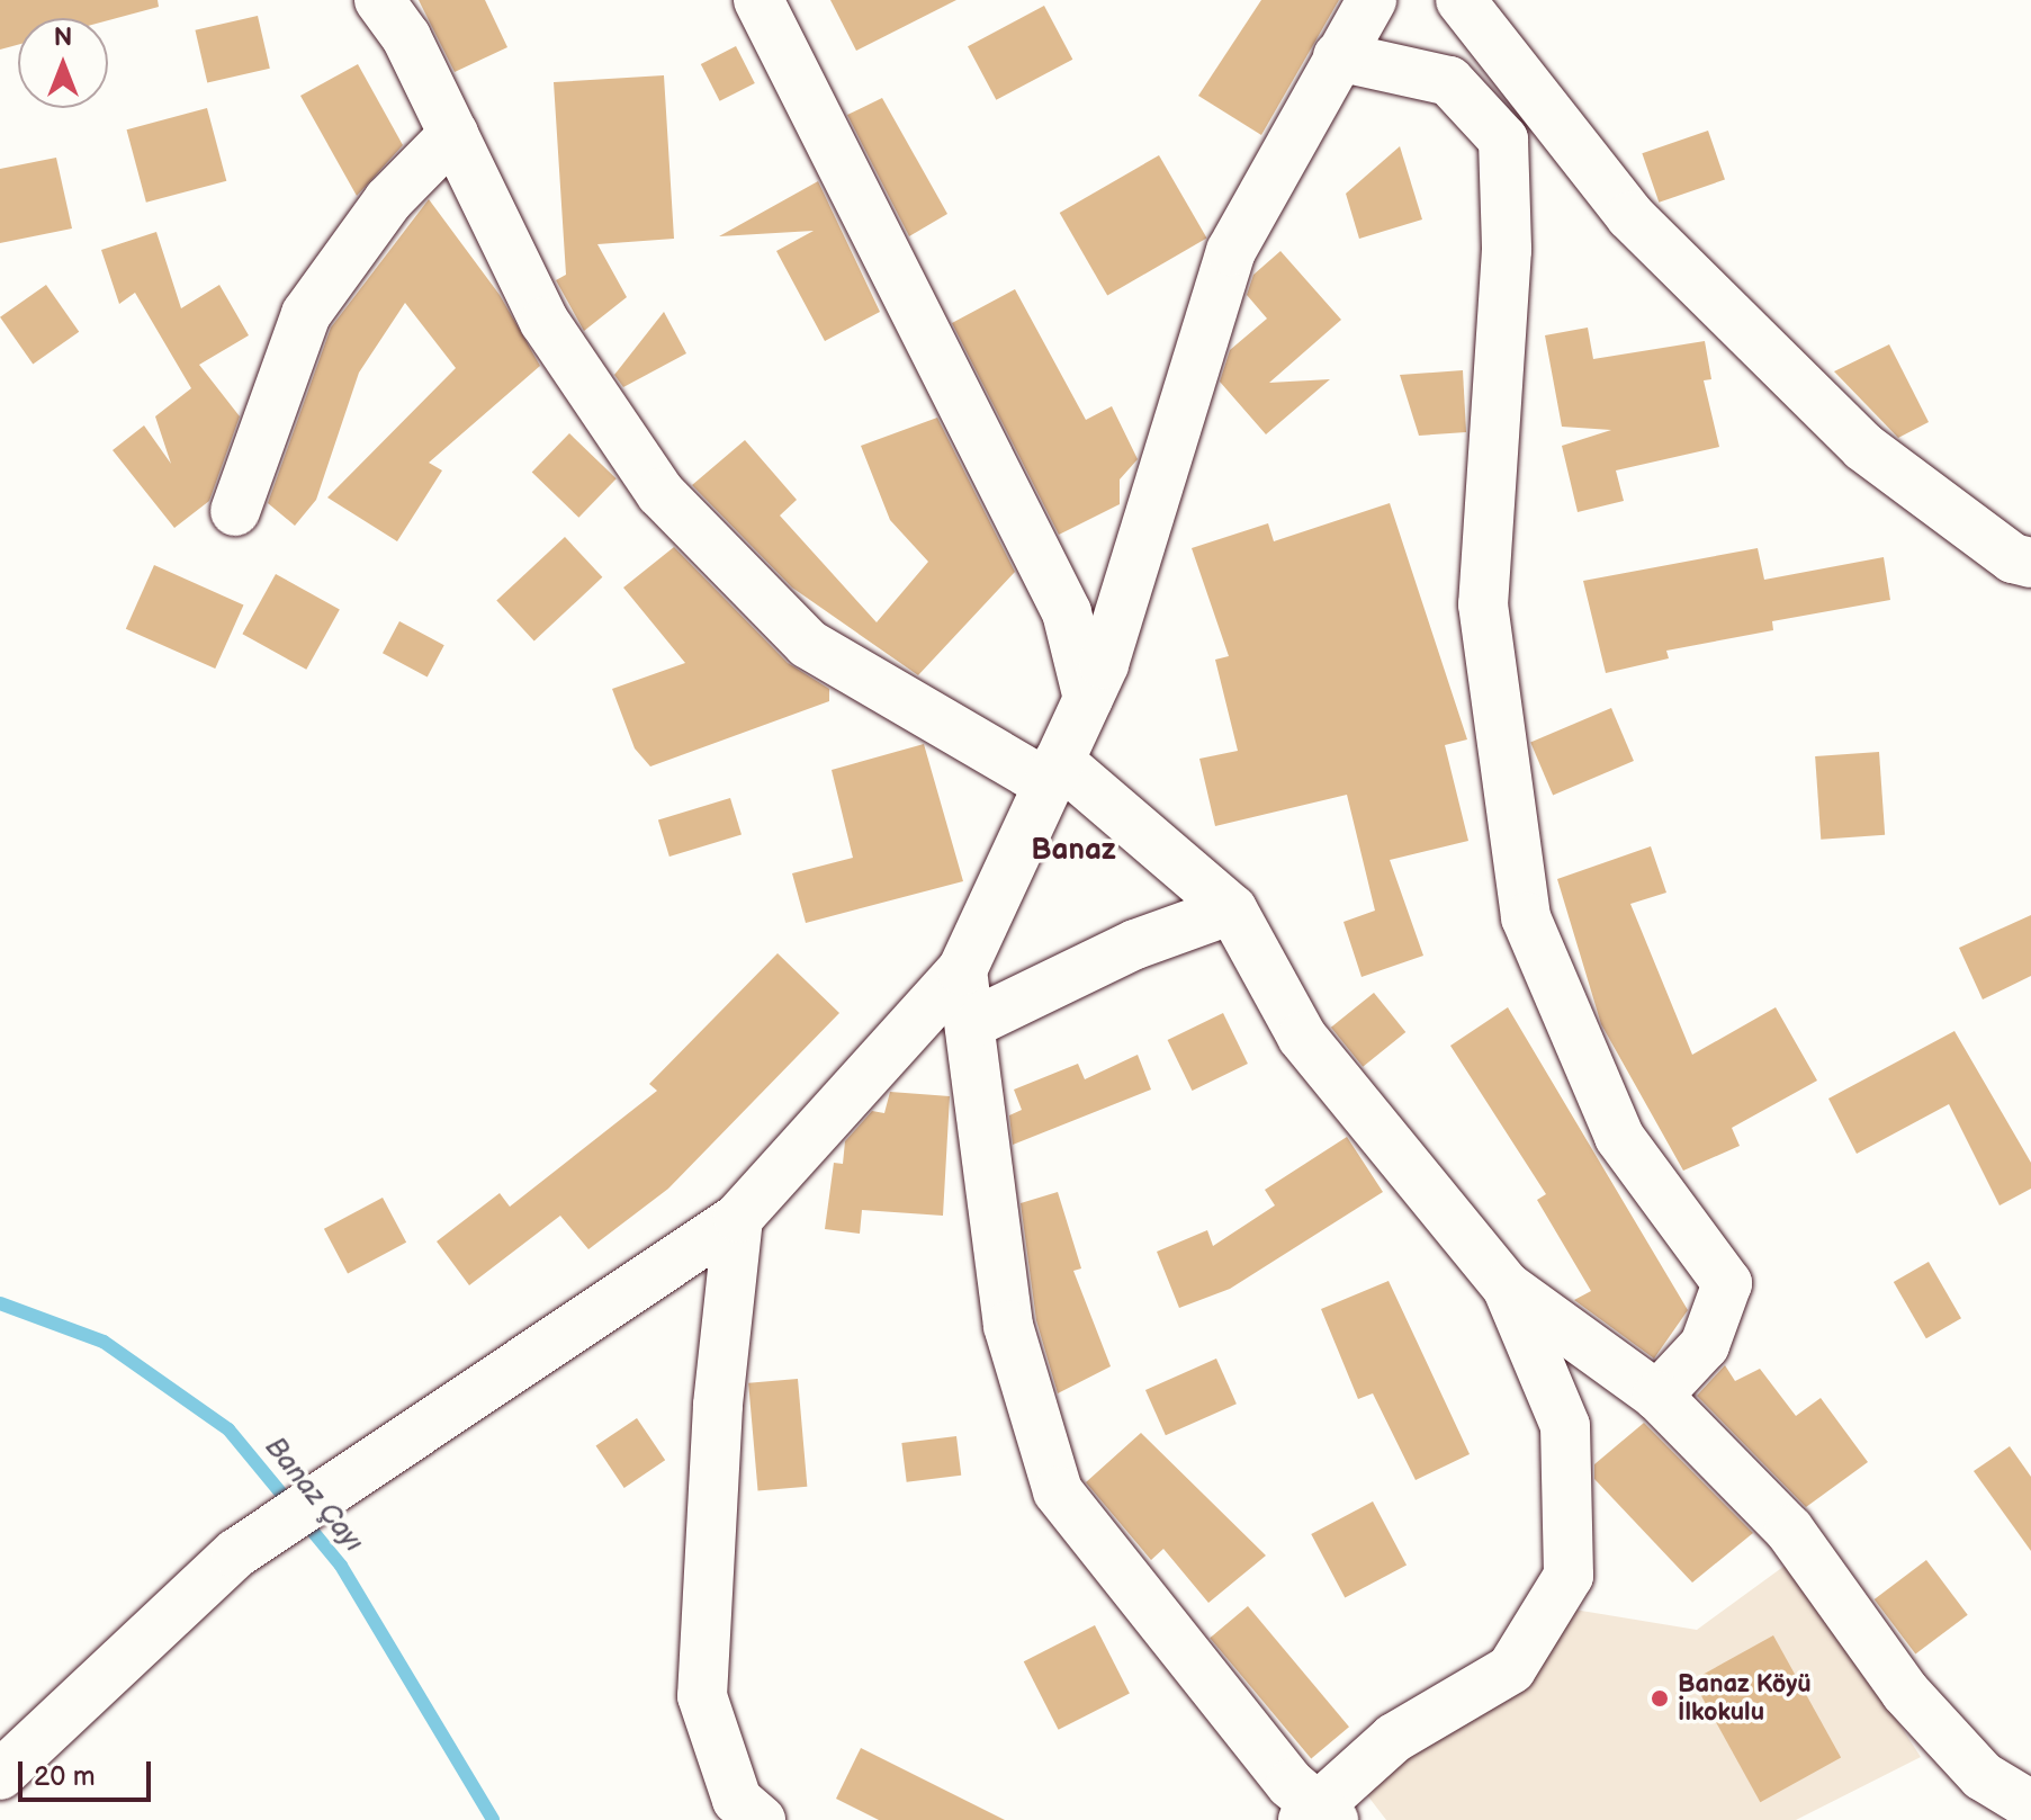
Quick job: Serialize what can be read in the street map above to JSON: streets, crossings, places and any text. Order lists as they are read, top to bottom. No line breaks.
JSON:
{"districts":["Banaz"],"water":["Banaz Çayı"],"places":["Banaz Köyü İlkokulu"],"scale_bar":"20 m","north":"top"}
